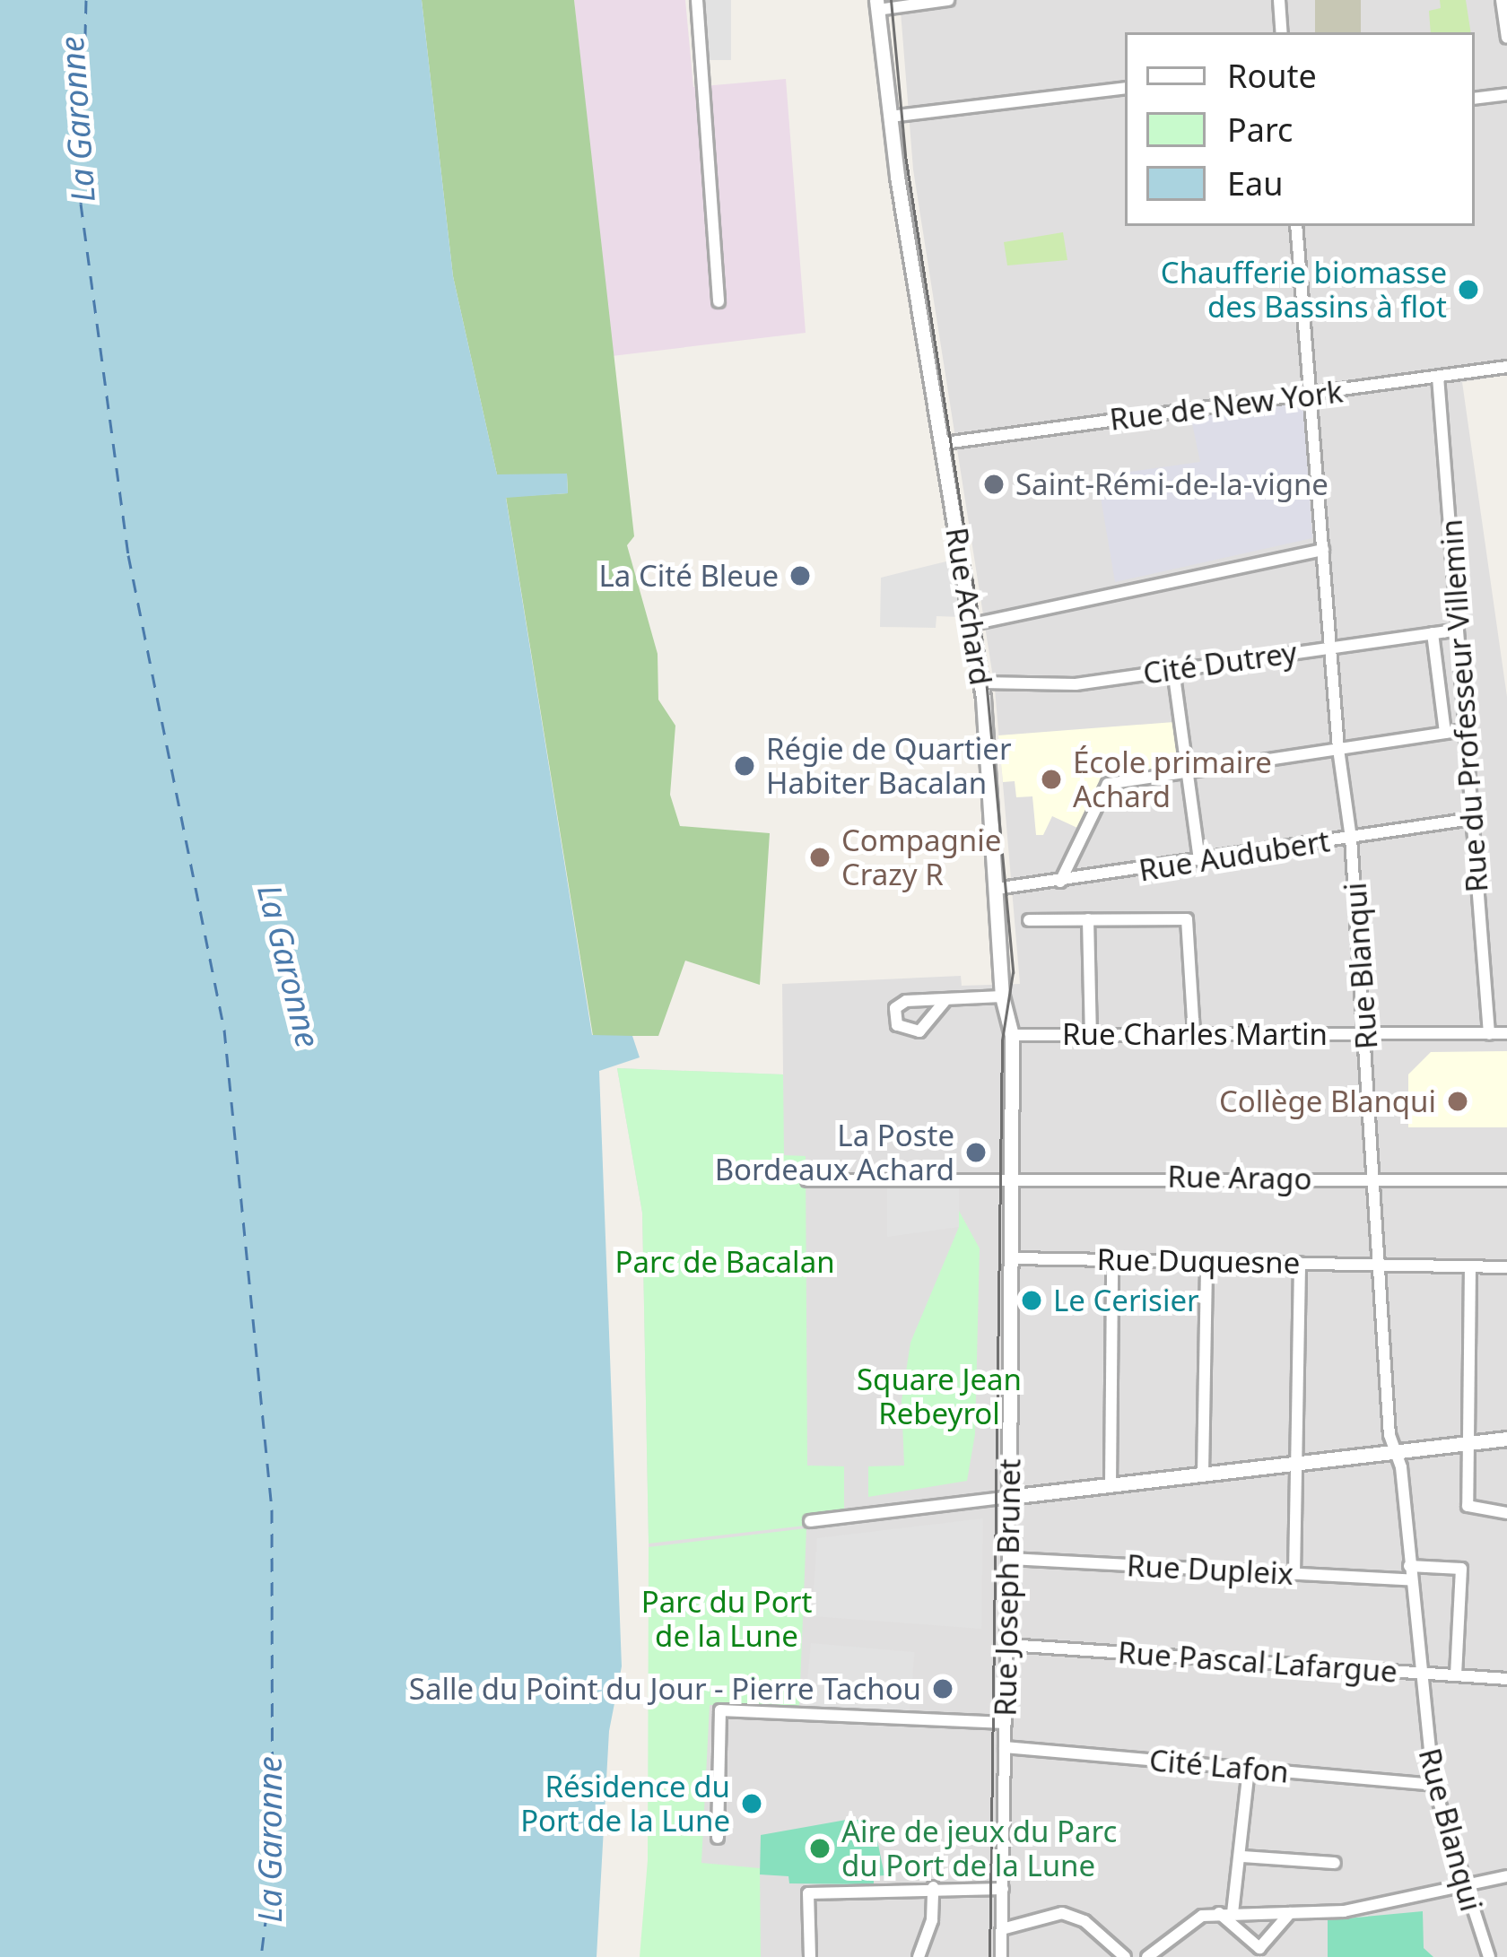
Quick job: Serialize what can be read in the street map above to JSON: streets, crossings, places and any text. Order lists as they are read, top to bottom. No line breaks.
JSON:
{"streets":{"street":["Rue de New York","Rue Achard","Cité Dutrey","Rue du Professeur Villemin","Rue Audubert","Rue Blanqui","Rue Charles Martin","Rue Arago","Rue Duquesne","Rue Dupleix","Rue Joseph Brunet","Rue Pascal Lafargue","Cité Lafon"]},"crossings":[["Rue de New York","Rue Achard"],["Rue de New York","Rue du Professeur Villemin"],["Rue de New York","Rue Blanqui"],["Rue Achard","Cité Dutrey"],["Rue Achard","Rue Audubert"],["Rue Achard","Rue Charles Martin"],["Rue Achard","Rue Arago"],["Rue Achard","Rue Joseph Brunet"],["Cité Dutrey","Rue du Professeur Villemin"],["Cité Dutrey","Rue Blanqui"],["Rue du Professeur Villemin","Rue Audubert"],["Rue du Professeur Villemin","Rue Charles Martin"],["Rue Audubert","Rue Blanqui"],["Rue Blanqui","Rue Charles Martin"],["Rue Blanqui","Rue Arago"],["Rue Blanqui","Rue Duquesne"],["Rue Blanqui","Rue Dupleix"],["Rue Blanqui","Rue Pascal Lafargue"],["Rue Blanqui","Cité Lafon"],["Rue Duquesne","Rue Joseph Brunet"],["Rue Dupleix","Rue Joseph Brunet"],["Rue Joseph Brunet","Rue Pascal Lafargue"],["Rue Joseph Brunet","Cité Lafon"]],"water":["La Garonne"],"parks":["Parc de Bacalan","Square Jean Rebeyrol","Parc du Port de la Lune"],"places":["Chaufferie biomasse des Bassins à flot","Saint-Rémi-de-la-vigne","La Cité Bleue","Régie de Quartier Habiter Bacalan","École primaire Achard","Compagnie Crazy R","Collège Blanqui","La Poste Bordeaux Achard","Le Cerisier","Salle du Point du Jour - Pierre Tachou","Résidence du Port de la Lune","Aire de jeux du Parc du Port de la Lune"],"legend":["Route","Parc","Eau"]}
